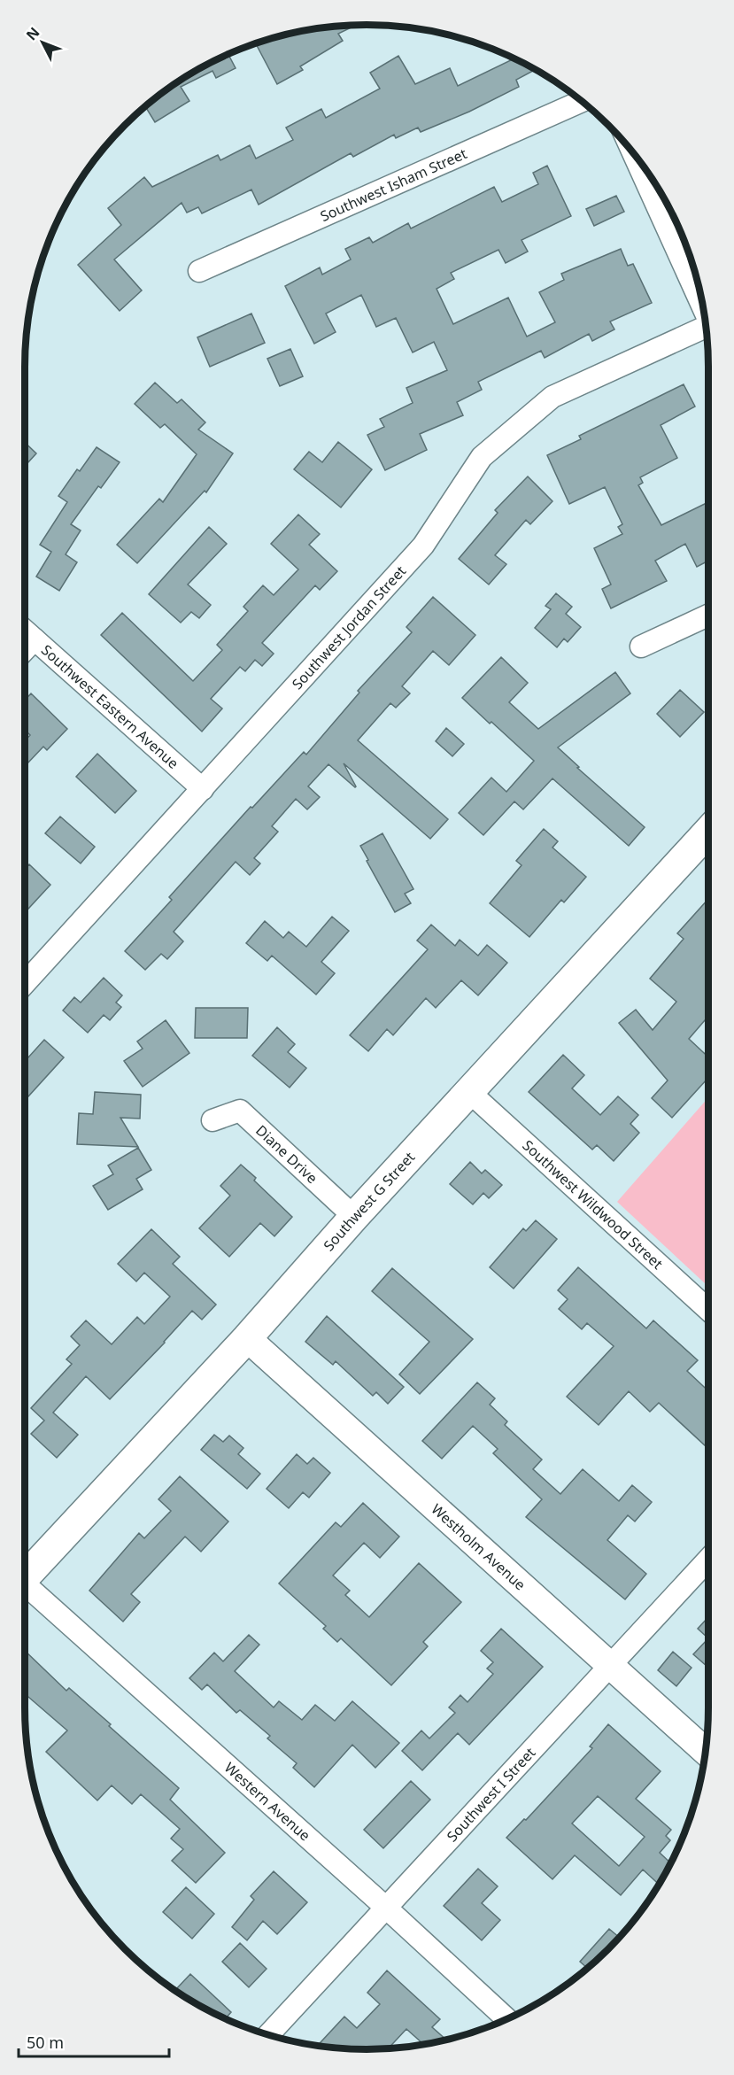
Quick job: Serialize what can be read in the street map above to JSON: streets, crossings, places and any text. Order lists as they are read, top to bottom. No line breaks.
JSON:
{"streets":{"main road":["Southwest G Street"],"street":["Southwest Isham Street","Southwest Jordan Street","Southwest Eastern Avenue","Diane Drive","Southwest Wildwood Street","Westholm Avenue","Southwest I Street","Western Avenue"]},"crossings":[["Southwest Jordan Street","Southwest Eastern Avenue"],["Diane Drive","Southwest G Street"],["Southwest G Street","Southwest Wildwood Street"],["Southwest G Street","Westholm Avenue"],["Westholm Avenue","Southwest I Street"],["Southwest I Street","Western Avenue"]],"scale_bar":"50 m","north":"top left"}
